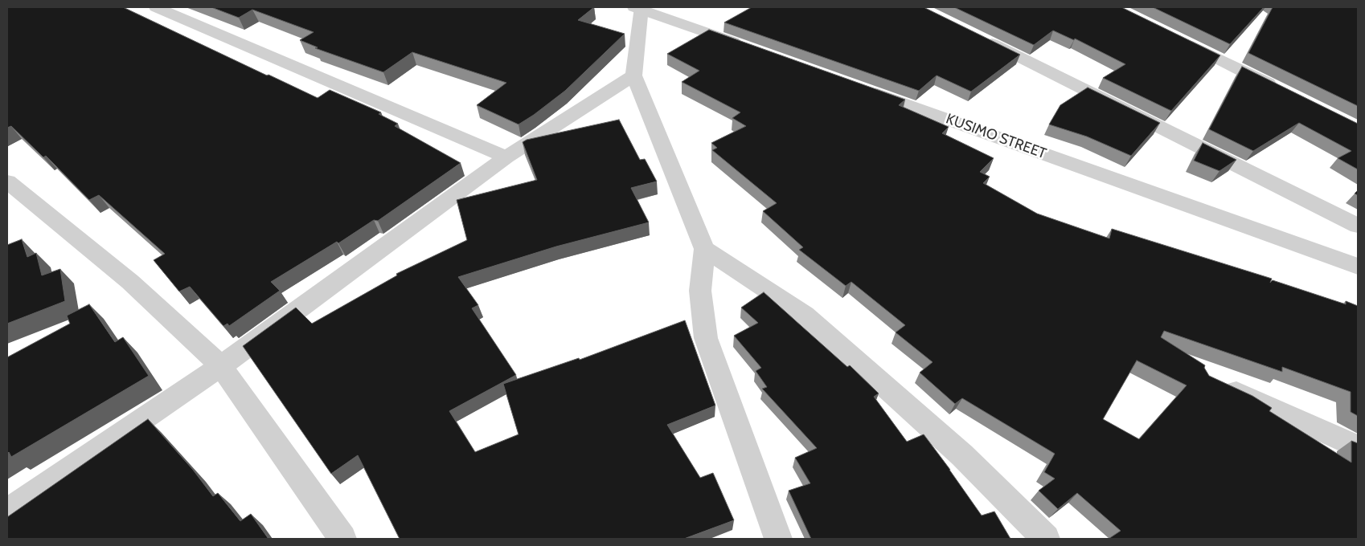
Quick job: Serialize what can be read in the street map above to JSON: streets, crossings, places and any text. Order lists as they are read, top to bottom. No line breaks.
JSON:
{"streets":{"street":["KUSIMO STREET"]}}
